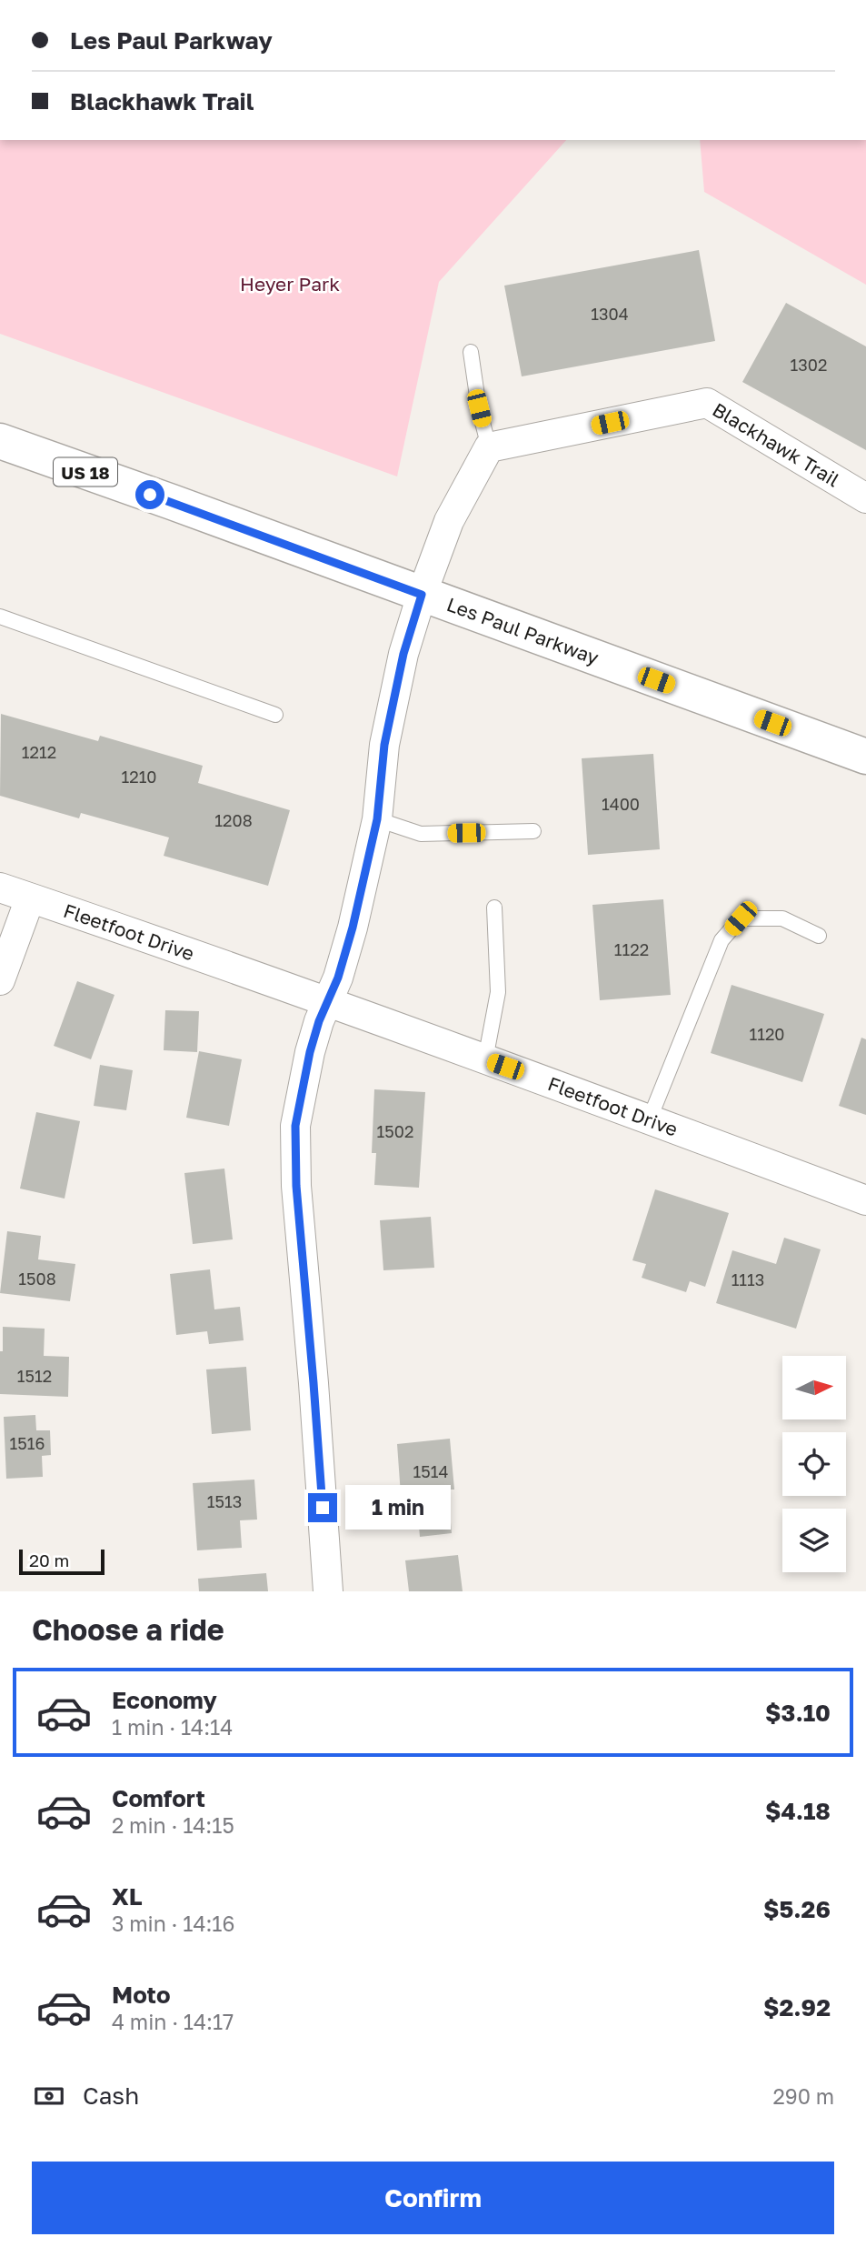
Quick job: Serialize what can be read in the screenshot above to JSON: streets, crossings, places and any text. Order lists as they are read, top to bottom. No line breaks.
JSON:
{"streets":{"main road":["US 18","Les Paul Parkway"],"street":["Blackhawk Trail","Fleetfoot Drive"]},"parks":["Heyer Park"],"house_numbers":["1304","1302","1212","1210","1400","1208","1122","1120","1502","1508","1113","1512","1516","1514","1513"],"scale_bar":"20 m","north":"right","page":{"banner":["Les Paul Parkway","Blackhawk Trail"],"bubble":"1 min","scale":"20 m","heading":"Choose a ride","list":[{"name":"Economy","note":"1 min · 14:14","value":"$3.10"},{"name":"Comfort","note":"2 min · 14:15","value":"$4.18"},{"name":"XL","note":"3 min · 14:16","value":"$5.26"},{"name":"Moto","note":"4 min · 14:17","value":"$2.92"}],"pay":["Cash","290 m"],"buttons":"Confirm"}}
